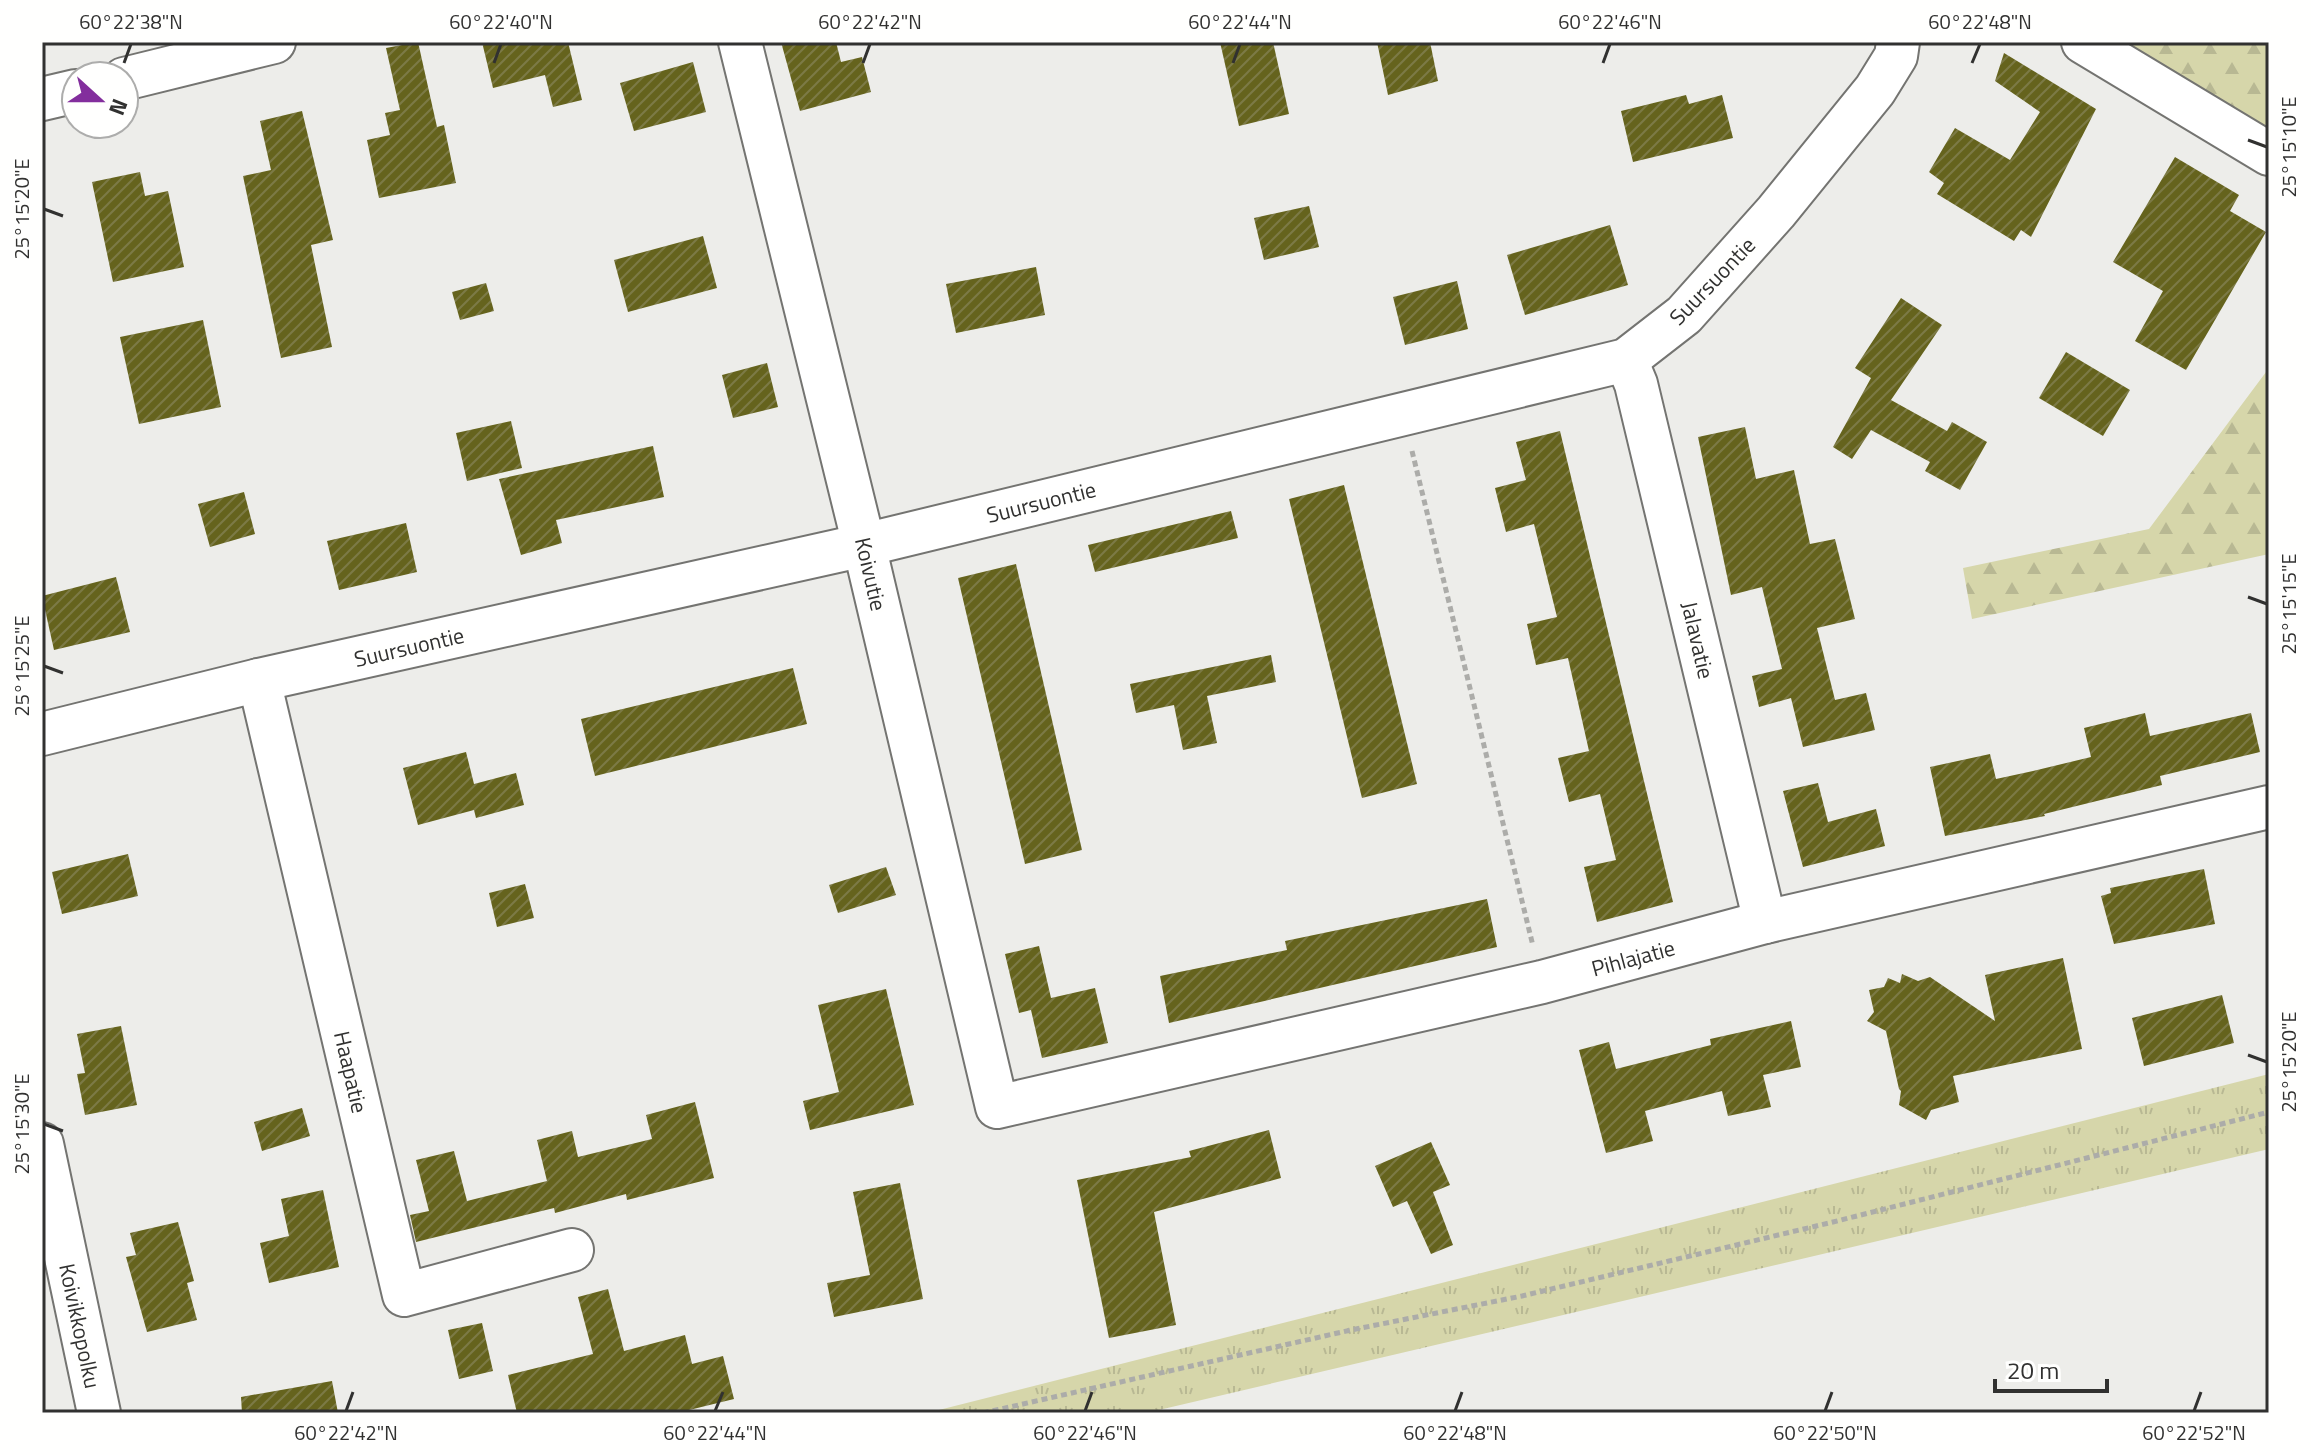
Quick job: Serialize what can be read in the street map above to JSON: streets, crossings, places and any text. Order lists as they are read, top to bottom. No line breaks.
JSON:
{"streets":{"street":["Suursuontie","Koivutie","Jalavatie","Pihlajatie","Haapatie","Koivikkopolku"]},"crossings":[["Suursuontie","Koivutie"],["Suursuontie","Jalavatie"],["Suursuontie","Haapatie"],["Koivutie","Pihlajatie"],["Jalavatie","Pihlajatie"]],"scale_bar":"20 m","north":"right","coordinates":["60°22'38\"N","60°22'40\"N","60°22'42\"N","60°22'44\"N","60°22'46\"N","60°22'48\"N","25°15'10\"E","25°15'20\"E","25°15'15\"E","25°15'25\"E","25°15'30\"E","60°22'50\"N","60°22'52\"N"]}
